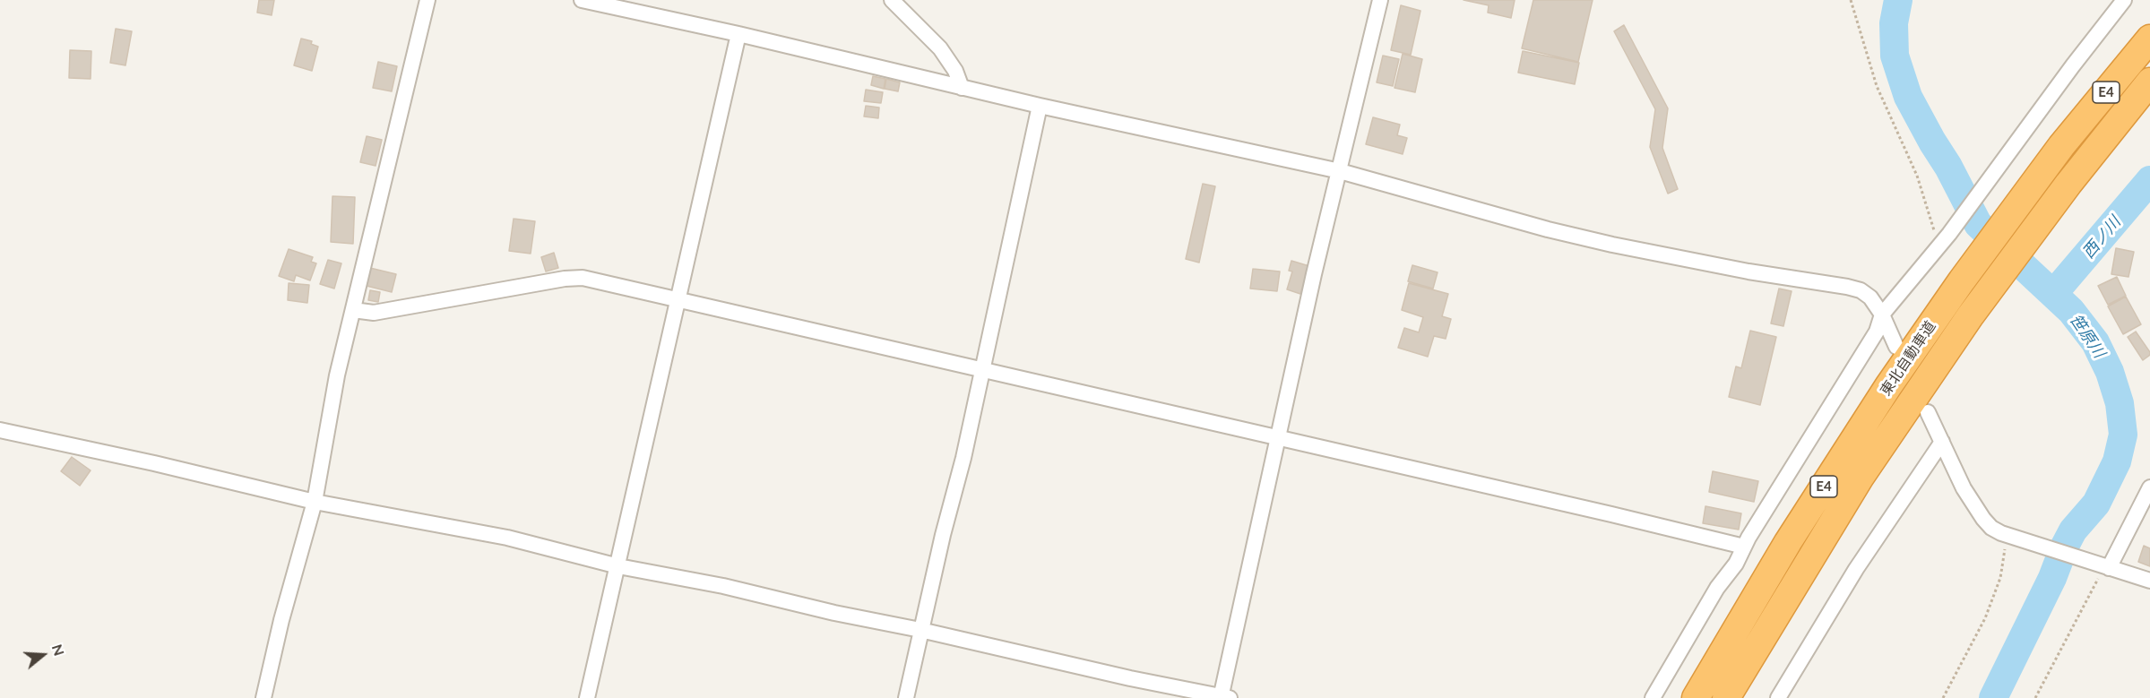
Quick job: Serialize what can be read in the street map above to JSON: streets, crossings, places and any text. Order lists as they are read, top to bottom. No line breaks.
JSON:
{"streets":{"highway":["E4","東北自動車道"]},"water":["西ノ川","笹原川"],"north":"right"}
